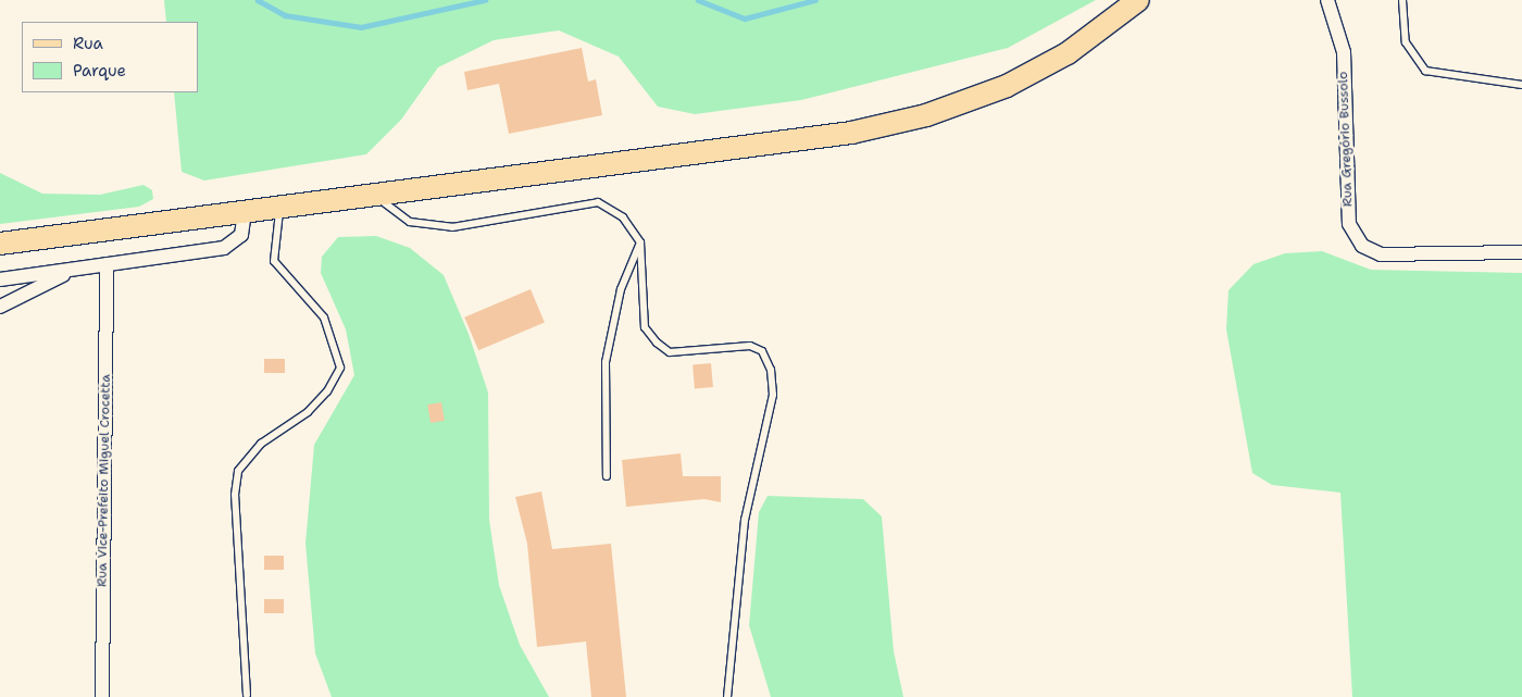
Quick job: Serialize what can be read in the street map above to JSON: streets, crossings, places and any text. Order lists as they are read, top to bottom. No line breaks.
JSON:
{"streets":{"street":["Rua Gregório Bussolo","Rua Vice-Prefeito Miguel Crocetta"]},"legend":["Rua","Parque"]}
